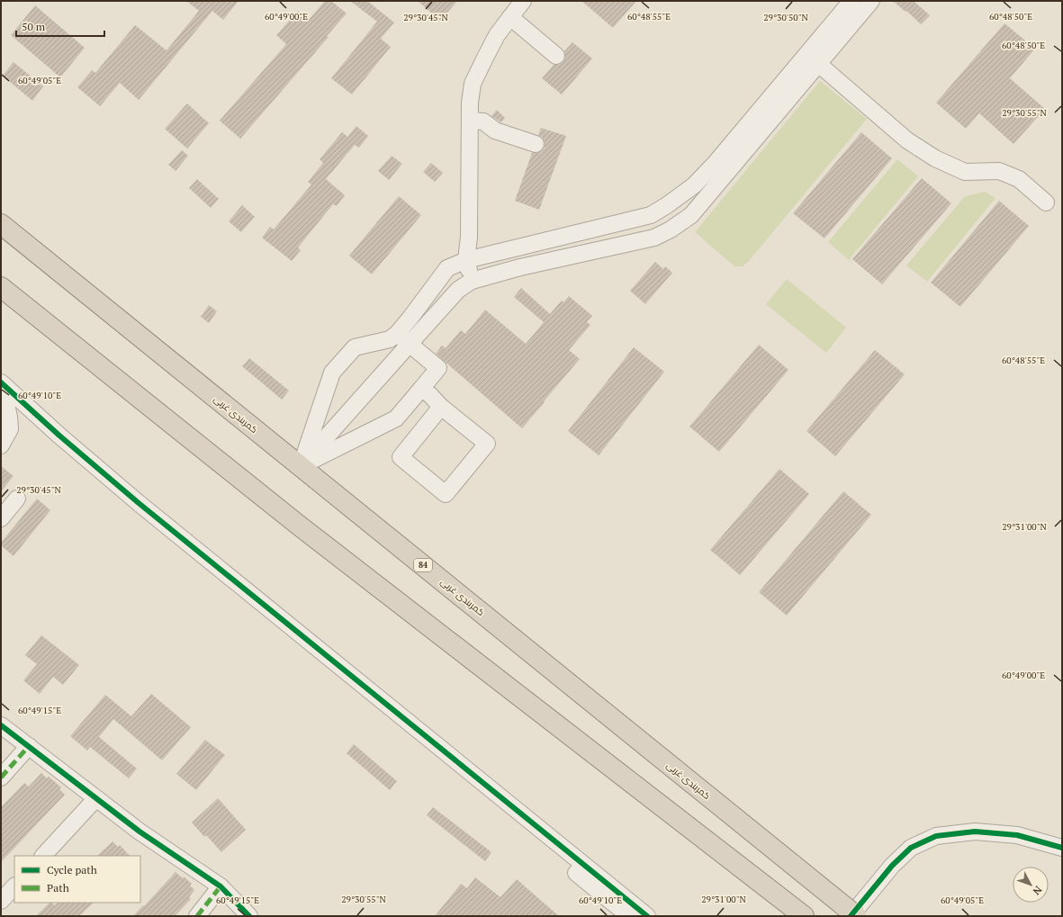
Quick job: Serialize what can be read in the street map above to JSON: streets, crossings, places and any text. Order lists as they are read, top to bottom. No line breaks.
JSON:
{"streets":{"highway":["کمربندی غربی","84"]},"legend":["Cycle path","Path"],"scale_bar":"50 m","north":"bottom right","coordinates":["60°49'00\"E","60°48'55\"E","60°48'50\"E","29°30'45\"N","29°30'50\"N","60°49'05\"E","29°30'55\"N","60°49'10\"E","29°31'00\"N","60°49'15\"E"]}
